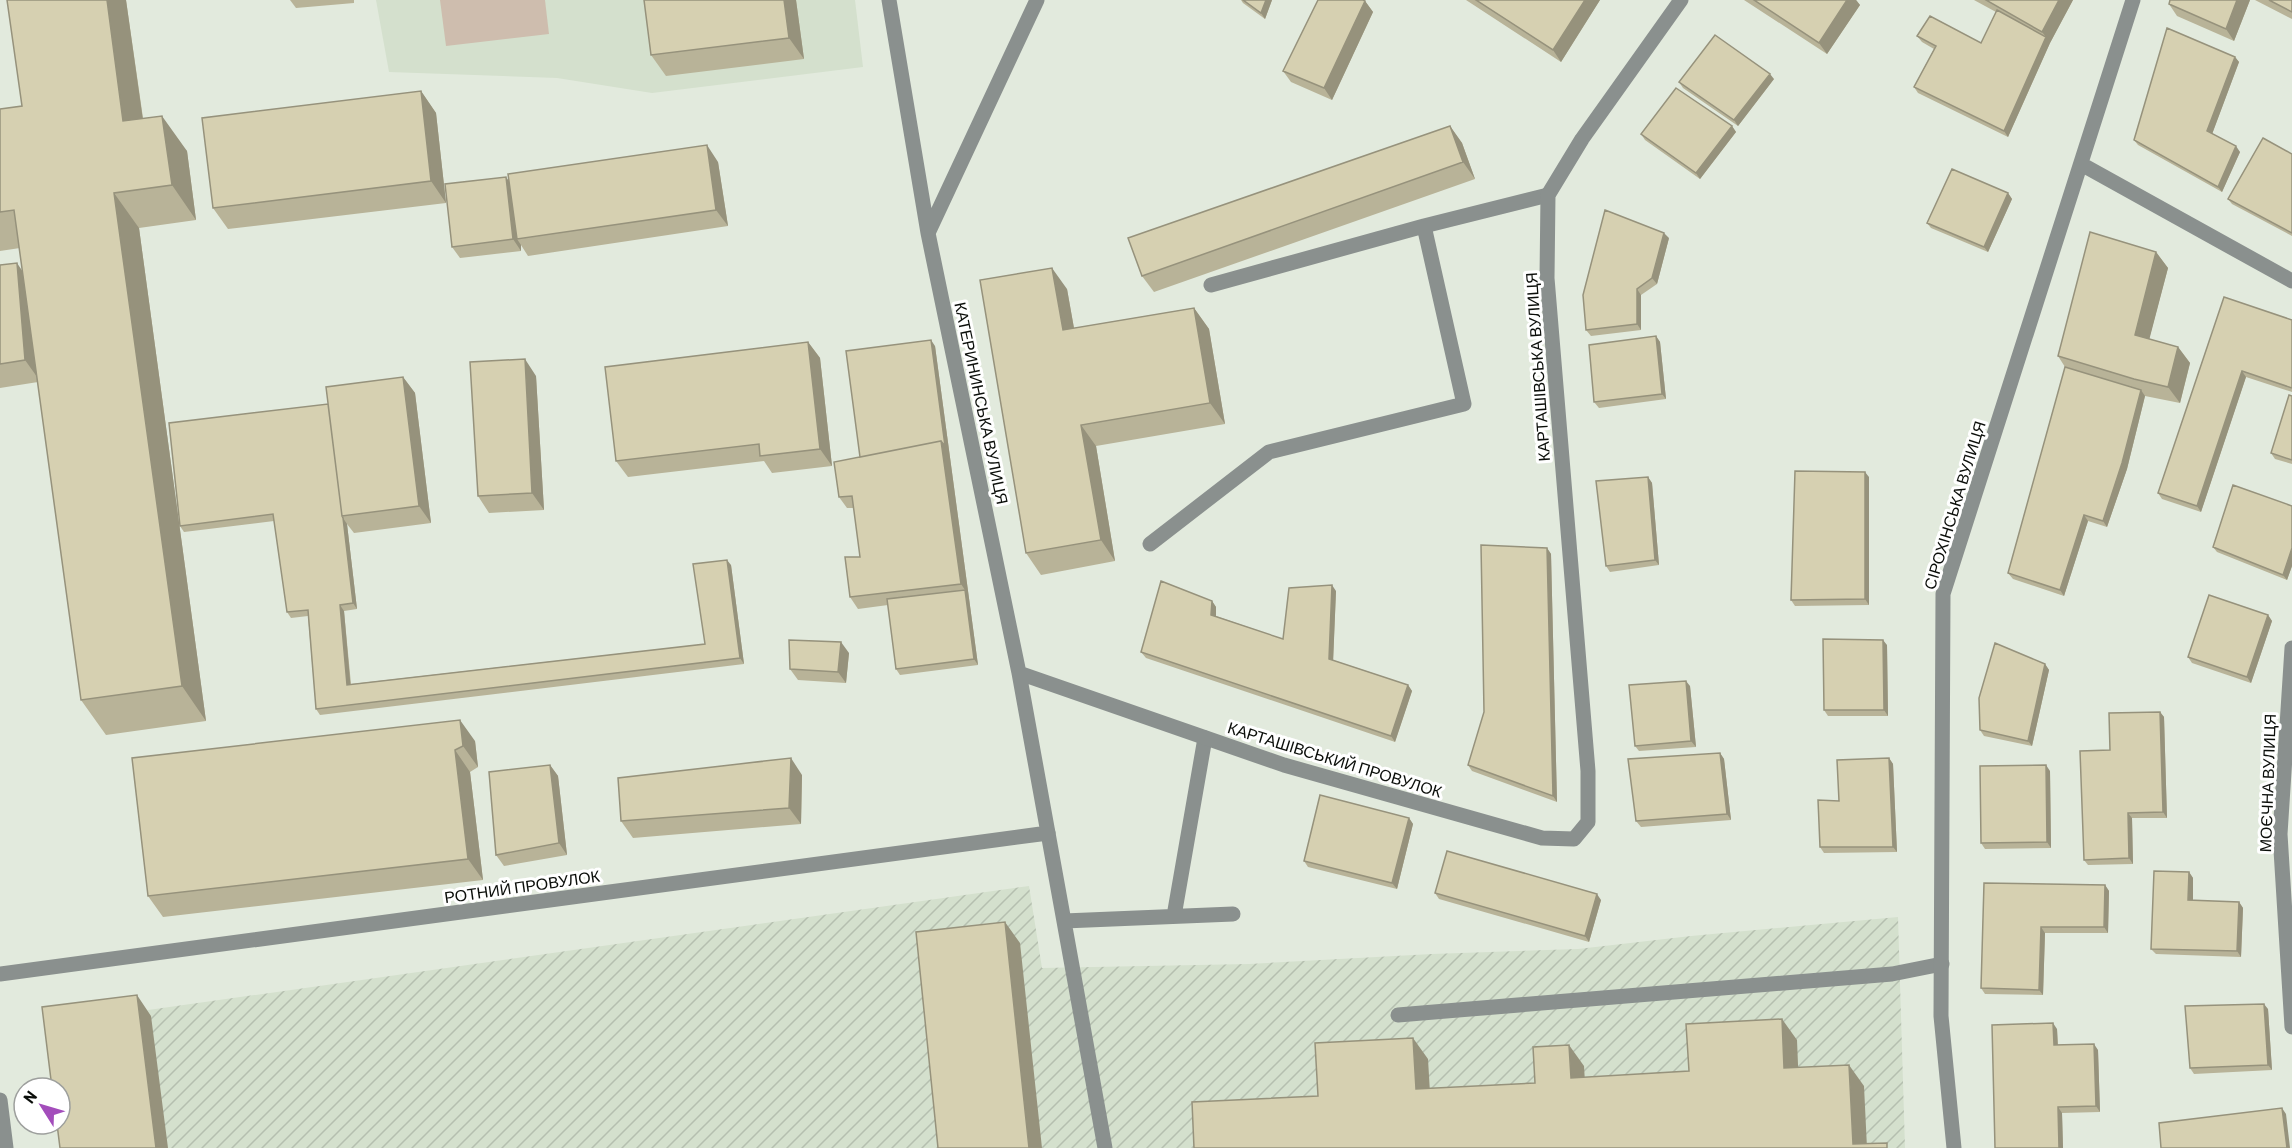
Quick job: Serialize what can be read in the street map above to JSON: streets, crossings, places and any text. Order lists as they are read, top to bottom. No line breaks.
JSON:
{"streets":{"street":["КАРТАШІВСЬКА ВУЛИЦЯ","КАТЕРИНИНСЬКА ВУЛИЦЯ","СІРОХІНСЬКА ВУЛИЦЯ","КАРТАШІВСЬКИЙ ПРОВУЛОК","МОЄЧНА ВУЛИЦЯ","РОТНИЙ ПРОВУЛОК"]},"crossings":[["КАРТАШІВСЬКА ВУЛИЦЯ","КАРТАШІВСЬКИЙ ПРОВУЛОК"],["КАТЕРИНИНСЬКА ВУЛИЦЯ","КАРТАШІВСЬКИЙ ПРОВУЛОК"],["КАТЕРИНИНСЬКА ВУЛИЦЯ","РОТНИЙ ПРОВУЛОК"]],"north":"top left"}
